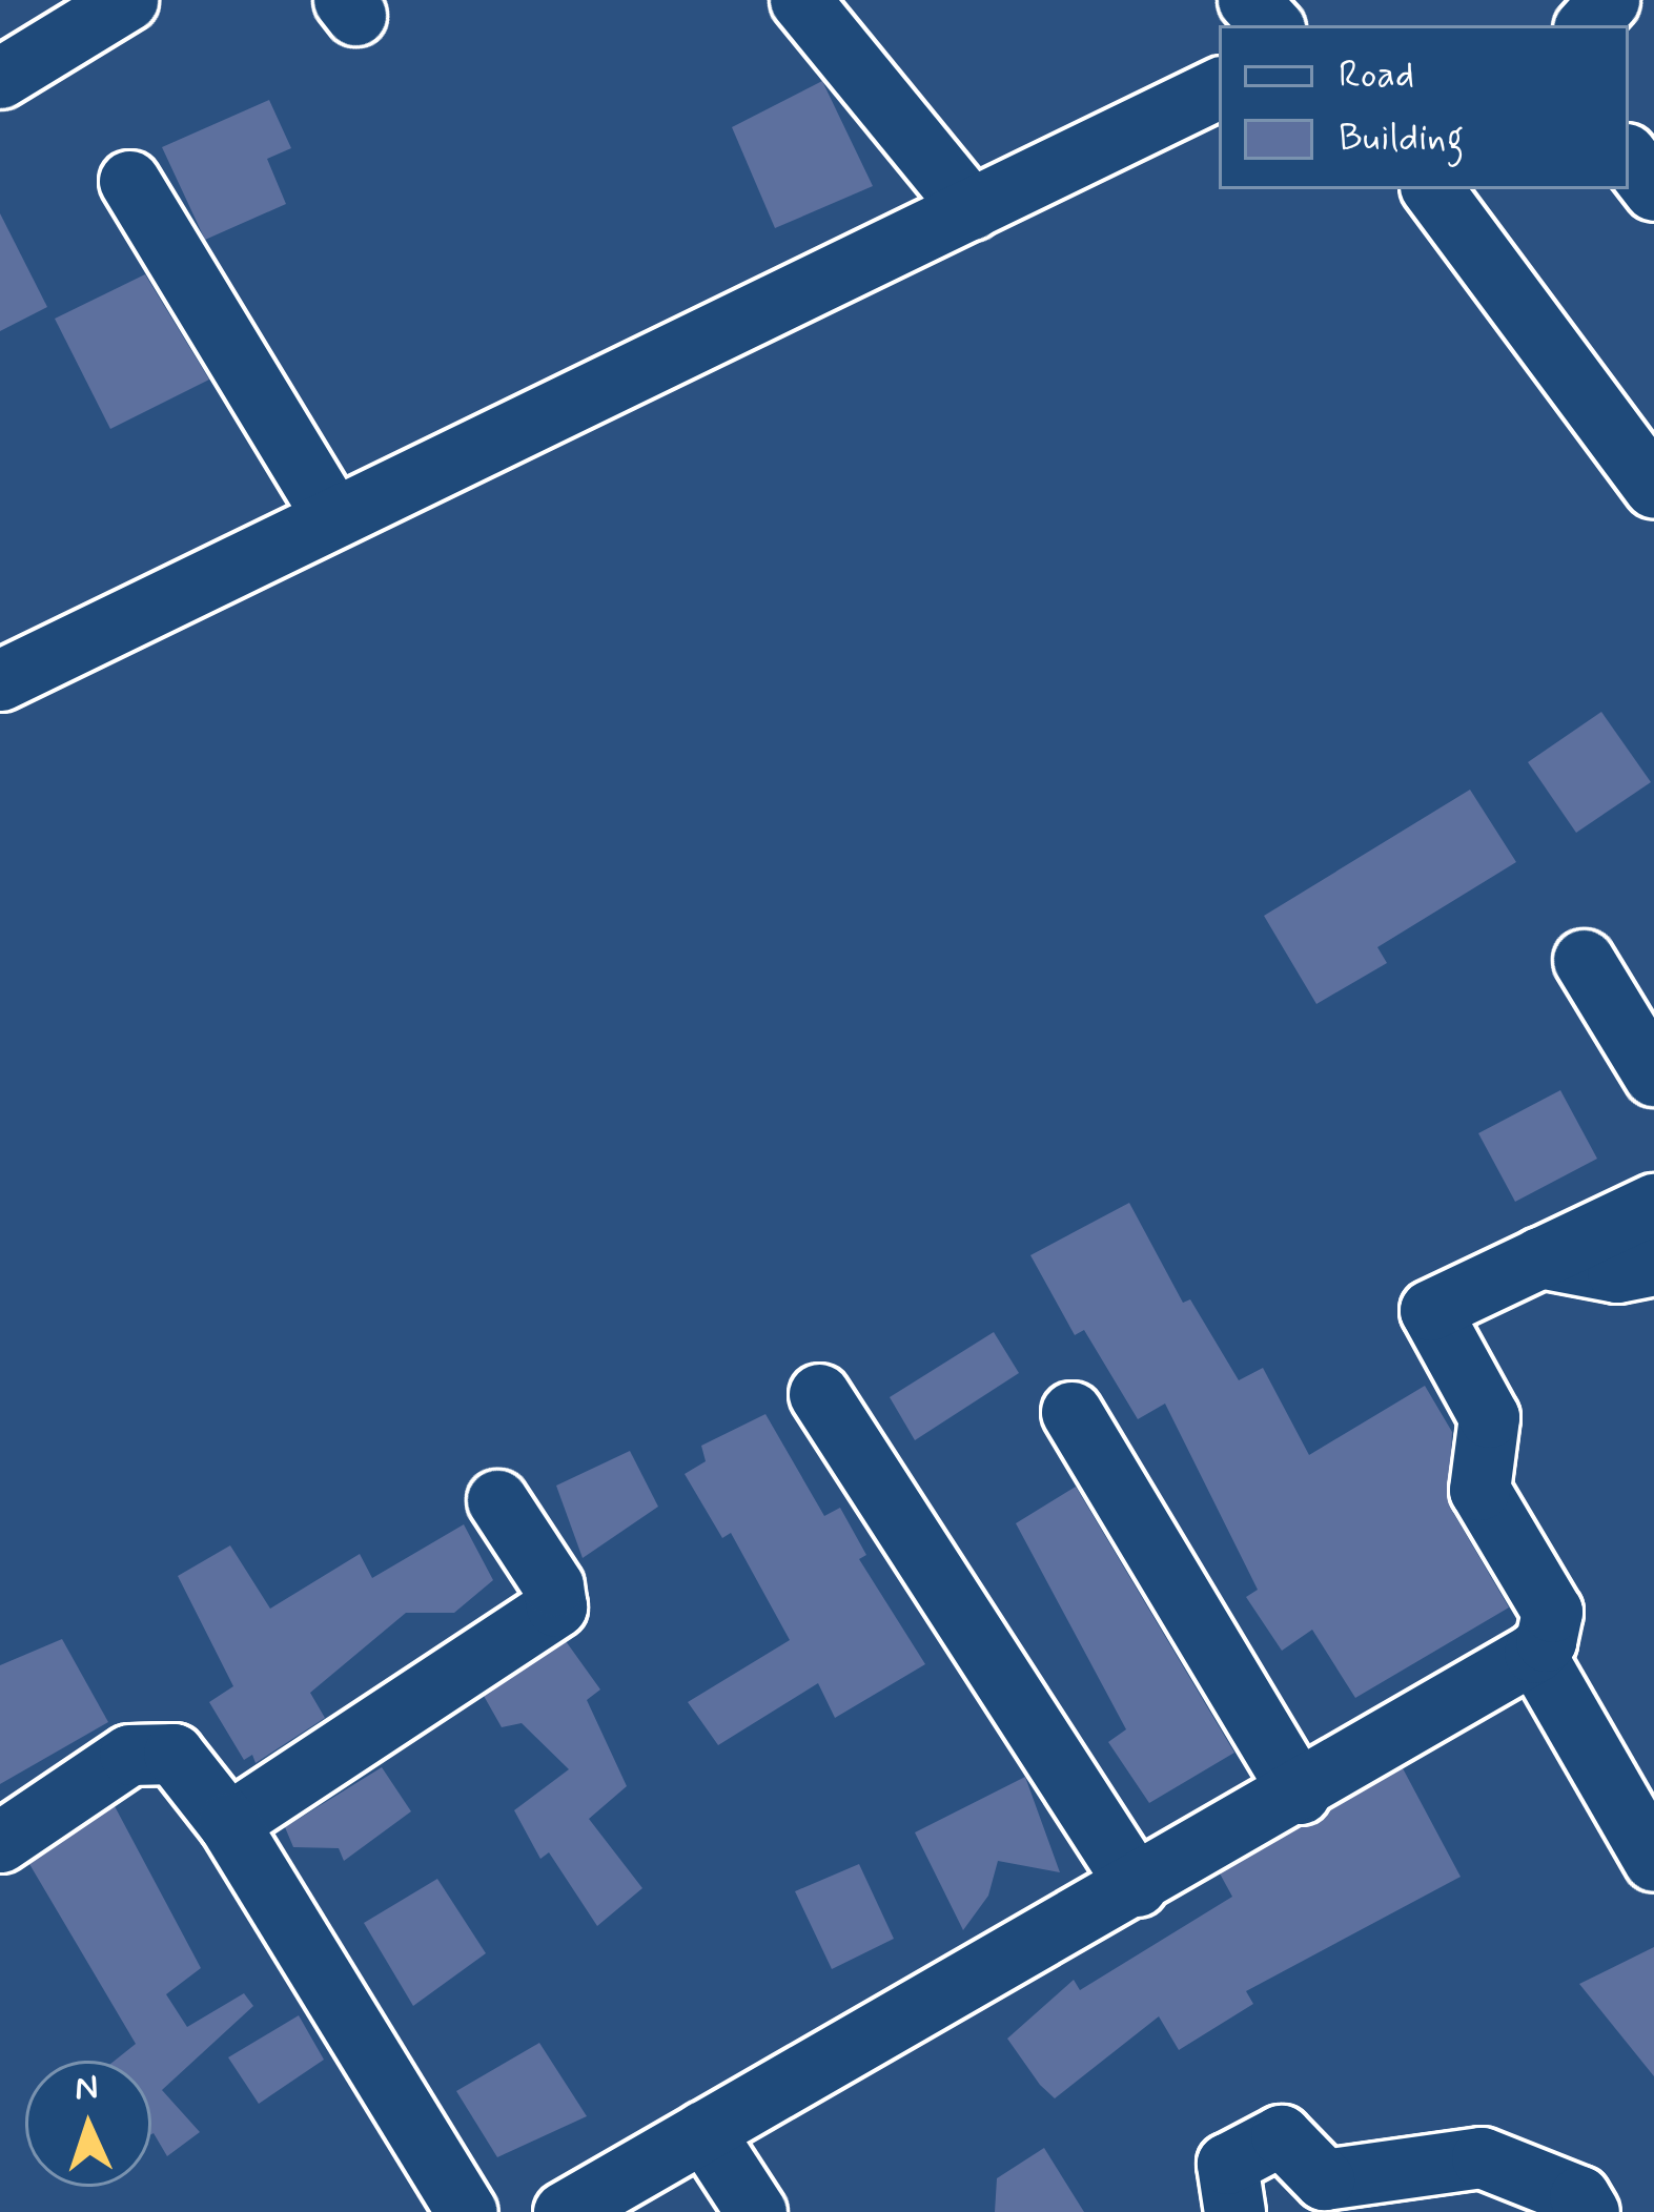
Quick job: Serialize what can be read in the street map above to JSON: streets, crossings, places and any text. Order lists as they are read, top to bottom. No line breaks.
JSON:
{"legend":["Road","Building"],"north":"top"}
